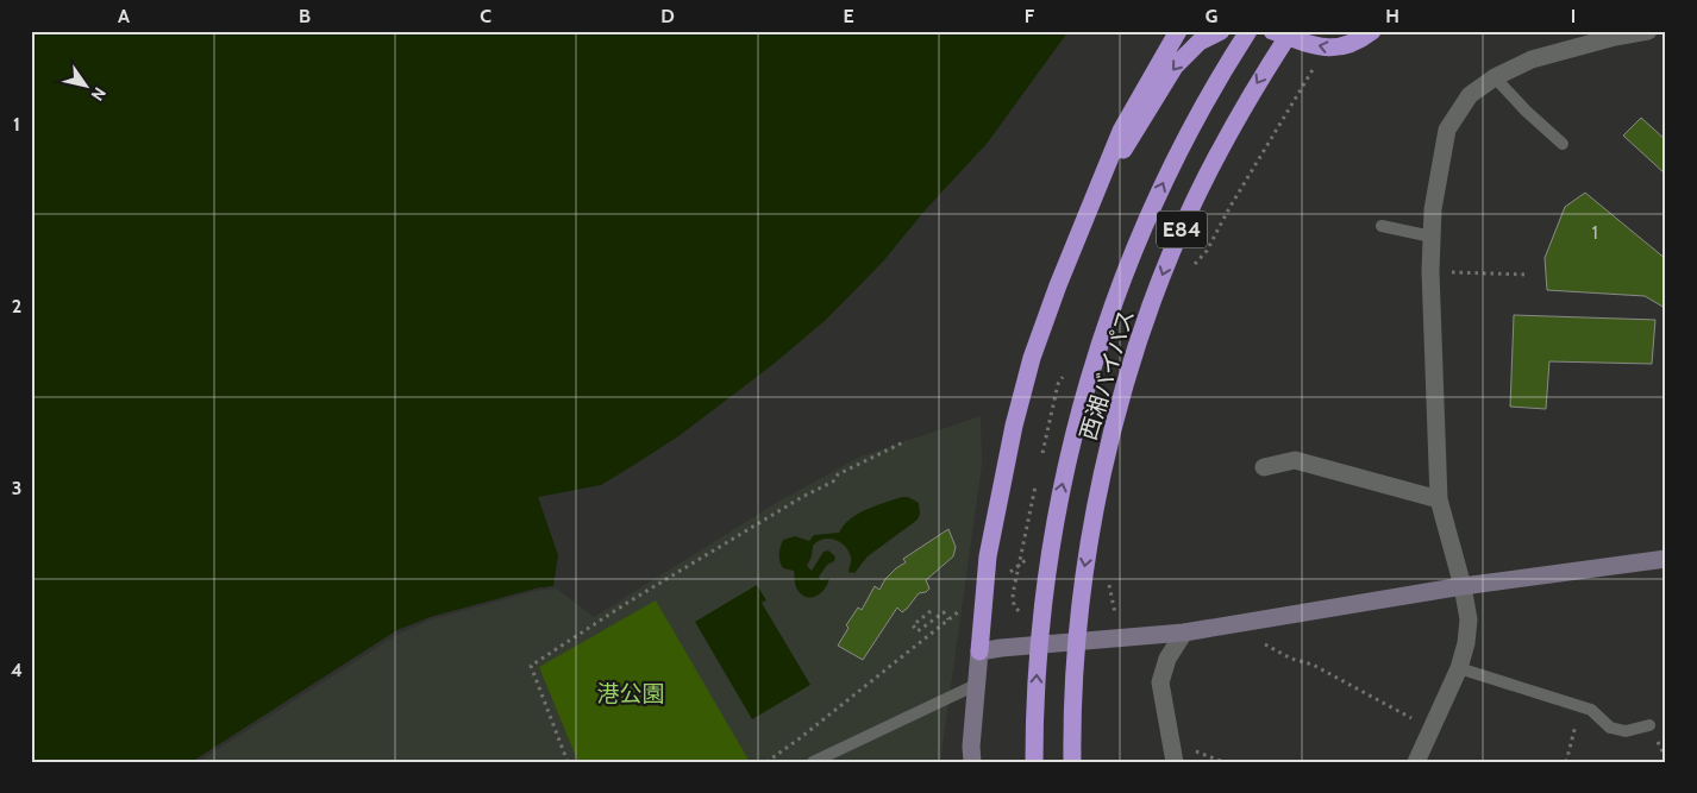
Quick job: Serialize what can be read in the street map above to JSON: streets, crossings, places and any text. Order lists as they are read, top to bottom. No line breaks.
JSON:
{"streets":{"highway":["E84","西湘バイパス"]},"parks":["港公園"],"house_numbers":["1"],"north":"bottom right","grid":{"columns":["A","B","C","D","E","F","G","H","I"],"rows":["1","2","3","4"]}}
